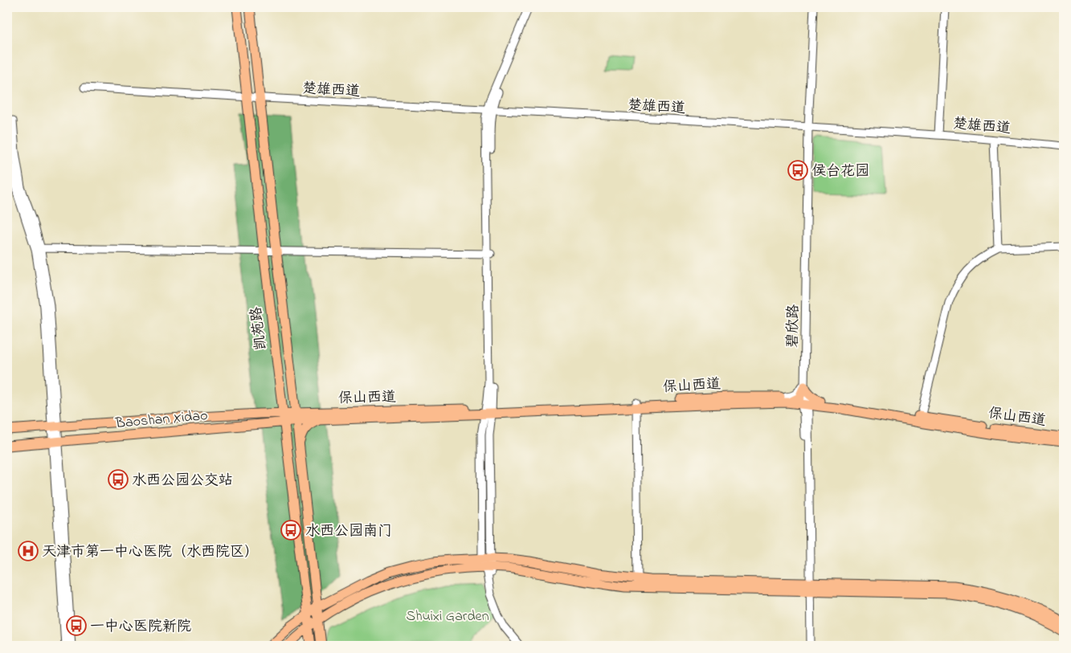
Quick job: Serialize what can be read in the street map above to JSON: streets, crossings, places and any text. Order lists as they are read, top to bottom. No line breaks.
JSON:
{"streets":{"main road":["凯苑路","保山西道","Baoshan Xidao"],"street":["楚雄西道","碧欣路"]},"crossings":[["楚雄西道","碧欣路"],["楚雄西道","凯苑路"],["碧欣路","保山西道"],["凯苑路","Baoshan Xidao"],["保山西道","Baoshan Xidao"]],"parks":["Shuixi Garden"],"places":{"bus stop":["侯台花园","水西公园公交站","水西公园南门","一中心医院新院"],"hospital":["天津市第一中心医院（水西院区）"]}}
